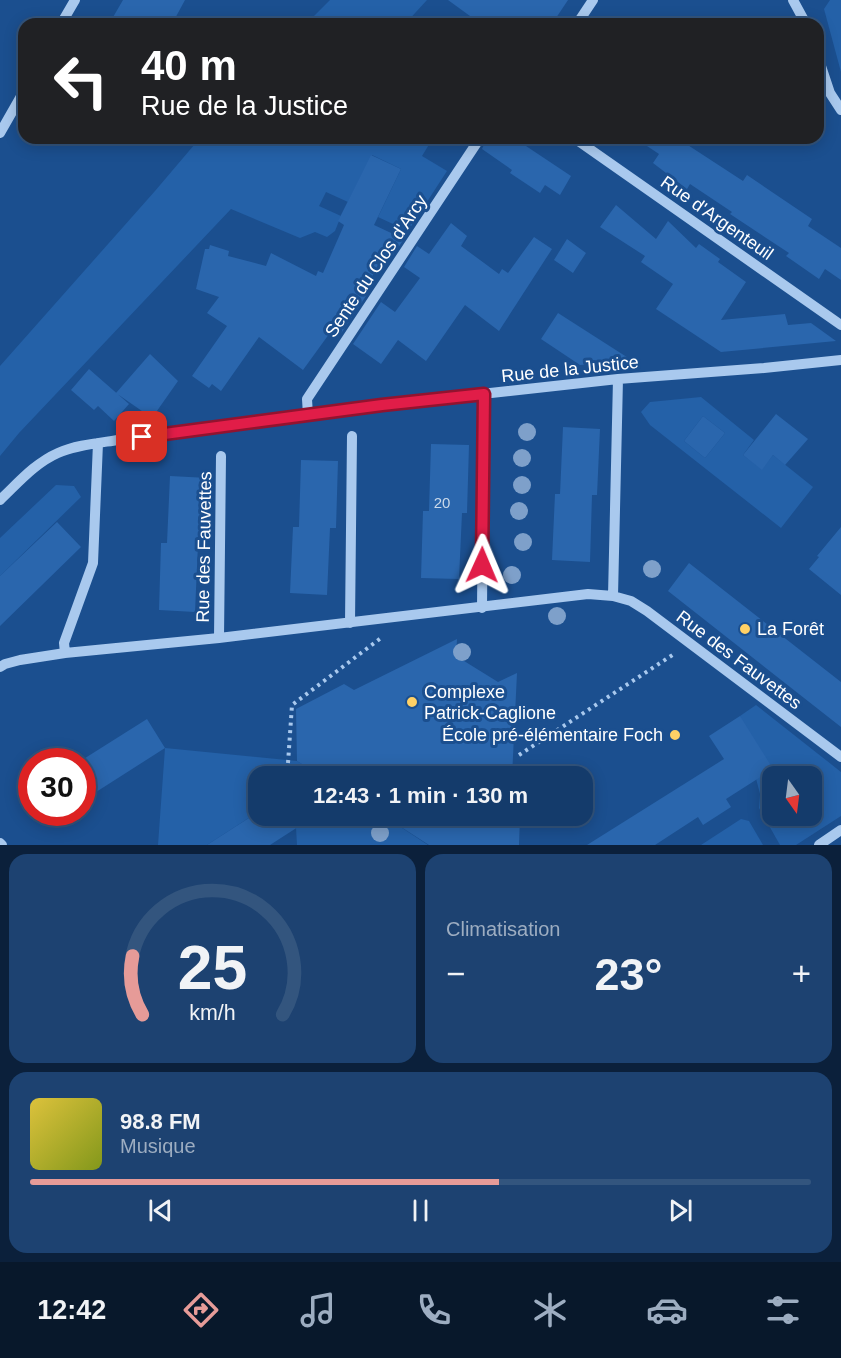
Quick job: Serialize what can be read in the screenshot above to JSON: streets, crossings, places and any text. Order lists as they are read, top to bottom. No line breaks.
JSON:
{"streets":{"street":["Rue d'Argenteuil","Sente du Clos d'Arcy","Rue de la Justice","Rue des Fauvettes"]},"crossings":[["Sente du Clos d'Arcy","Rue de la Justice"]],"places":["La Forêt","Complexe Patrick-Caglione","École pré-élémentaire Foch"],"house_numbers":["20"],"north":"bottom","page":{"turn":["40 m","Rue de la Justice"],"limit":"30","trip":"12:43 · 1 min · 130 m","tile":"Climatisation","heat":["−","23°","+"],"song":["98.8 FM","Musique"],"tabs":"12:42","gauge":["25","km/h"]}}
